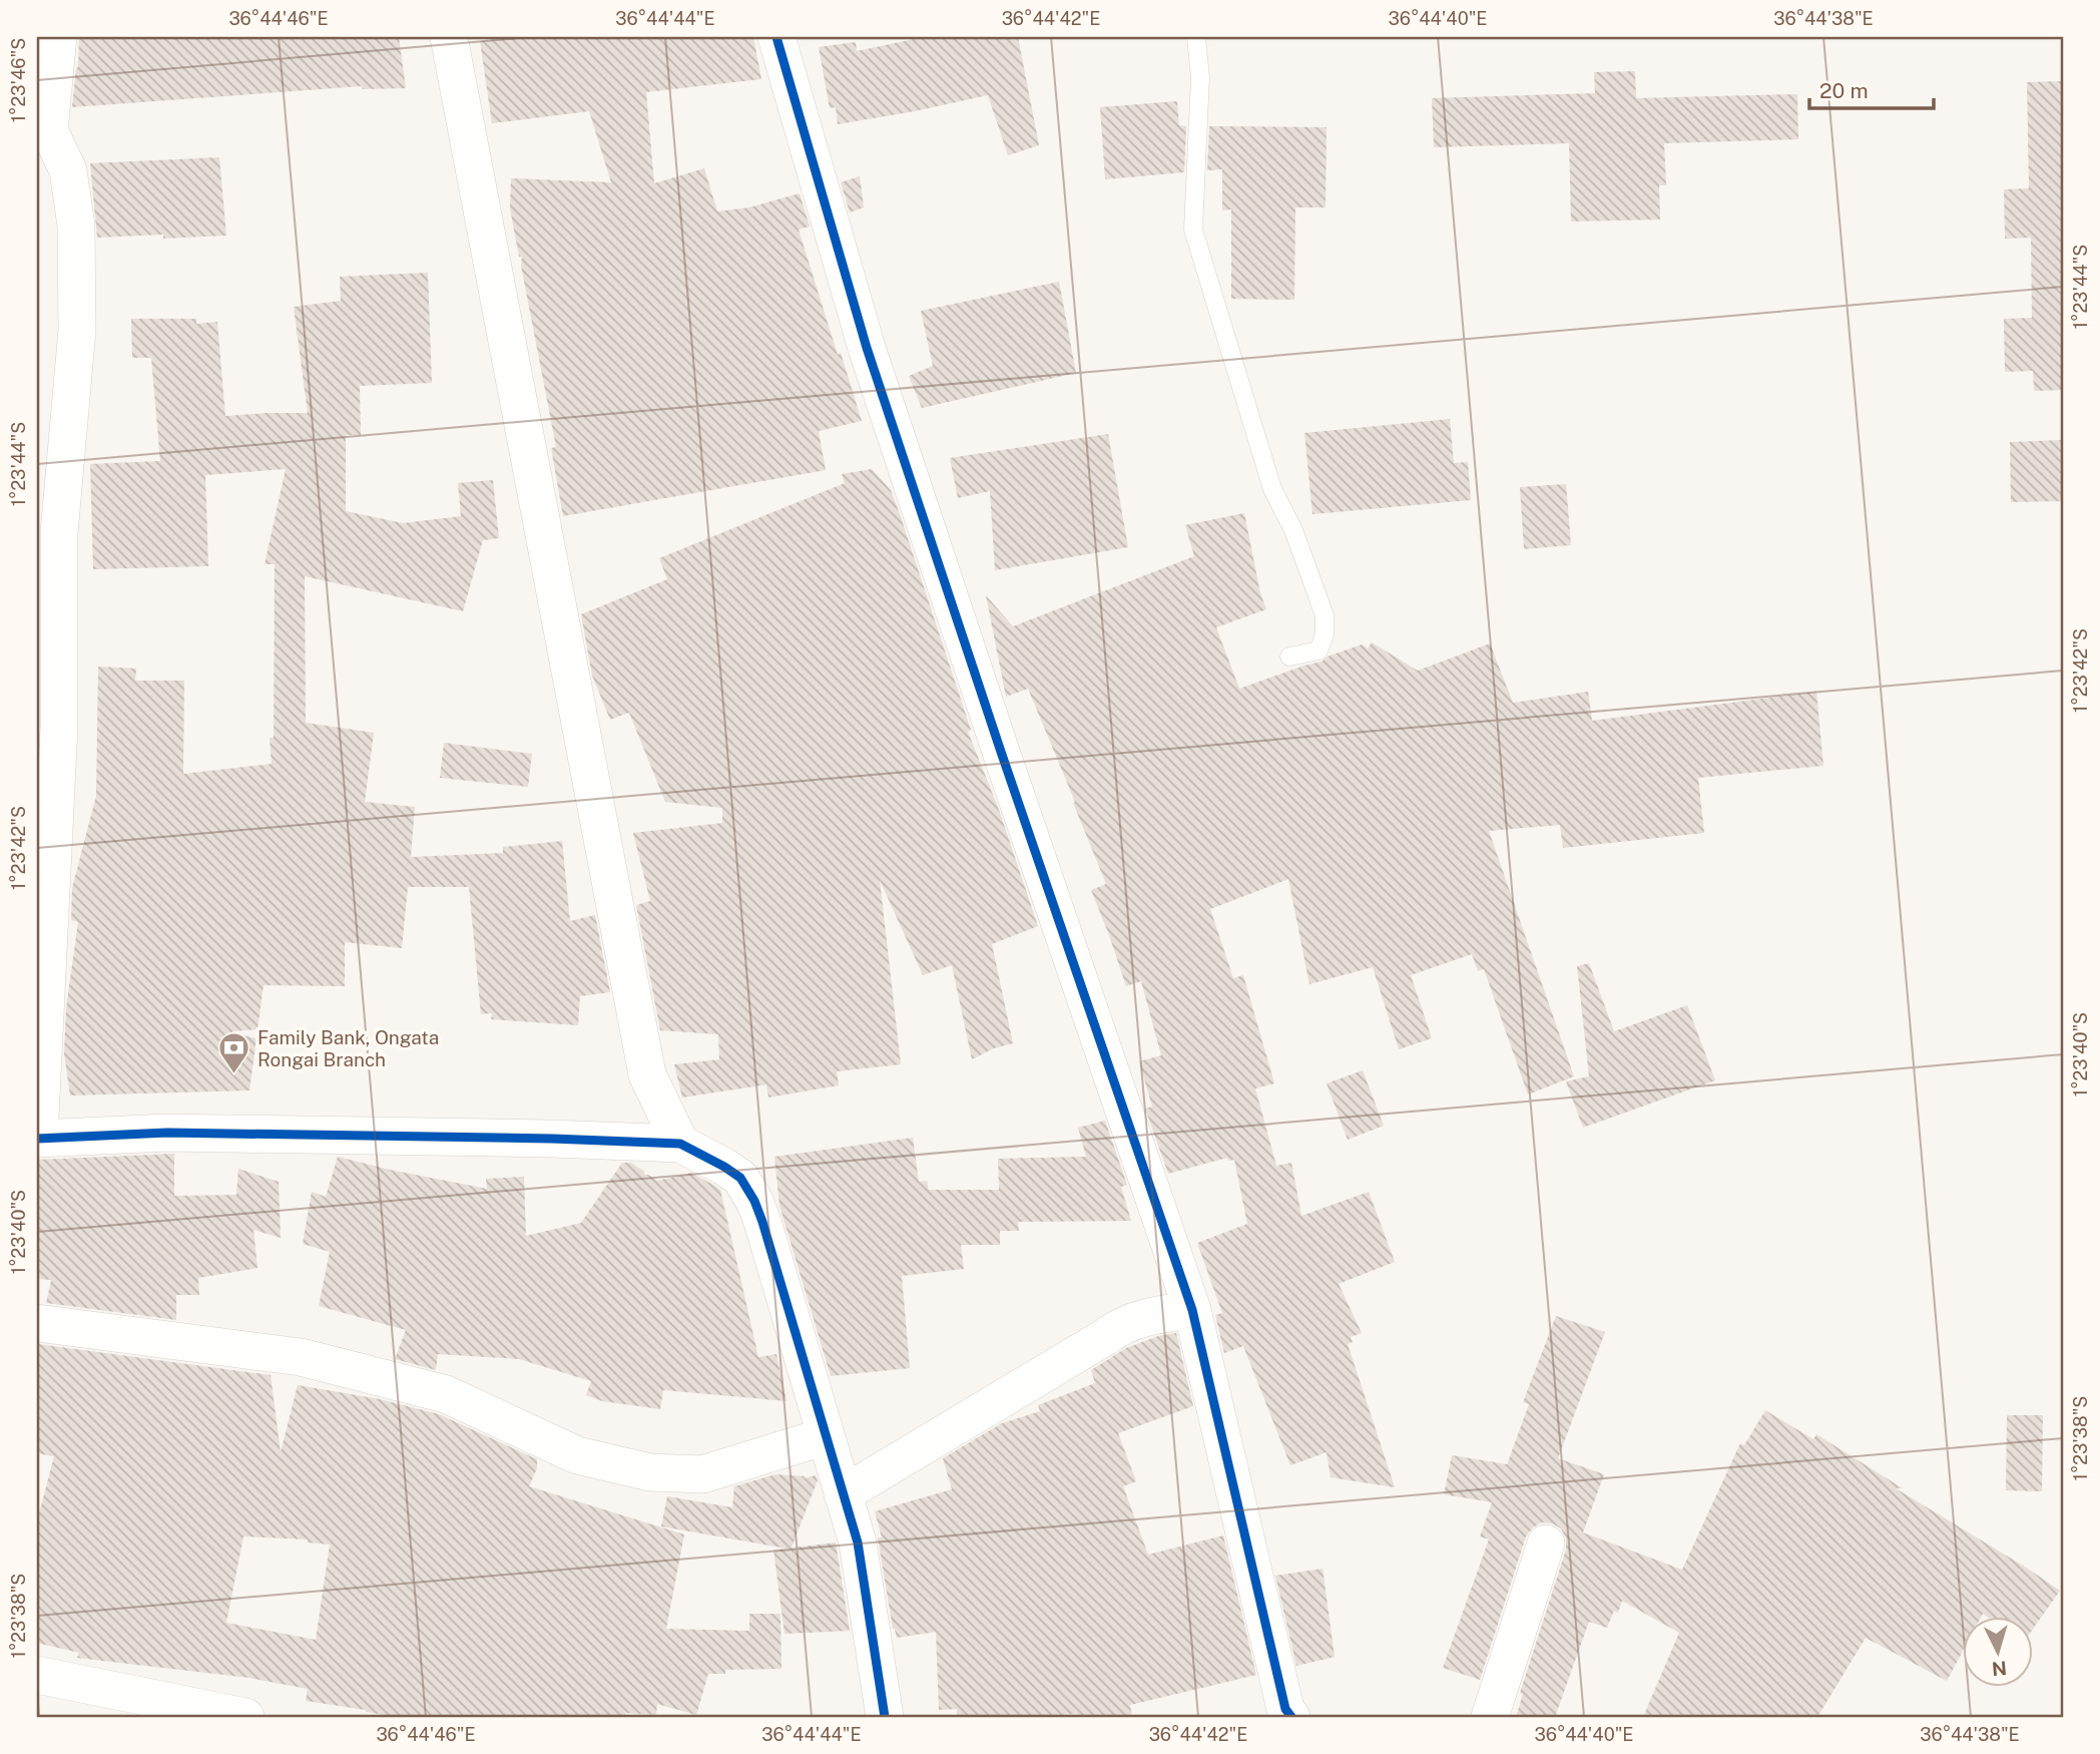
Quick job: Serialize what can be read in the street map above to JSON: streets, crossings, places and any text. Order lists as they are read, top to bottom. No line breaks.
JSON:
{"places":{"bank":["Family Bank, Ongata Rongai Branch"]},"scale_bar":"20 m","north":"bottom","coordinates":["36°44'46\"E","36°44'44\"E","36°44'42\"E","36°44'40\"E","36°44'38\"E","1°23'46\"S","1°23'44\"S","1°23'42\"S","1°23'40\"S","1°23'38\"S"]}
